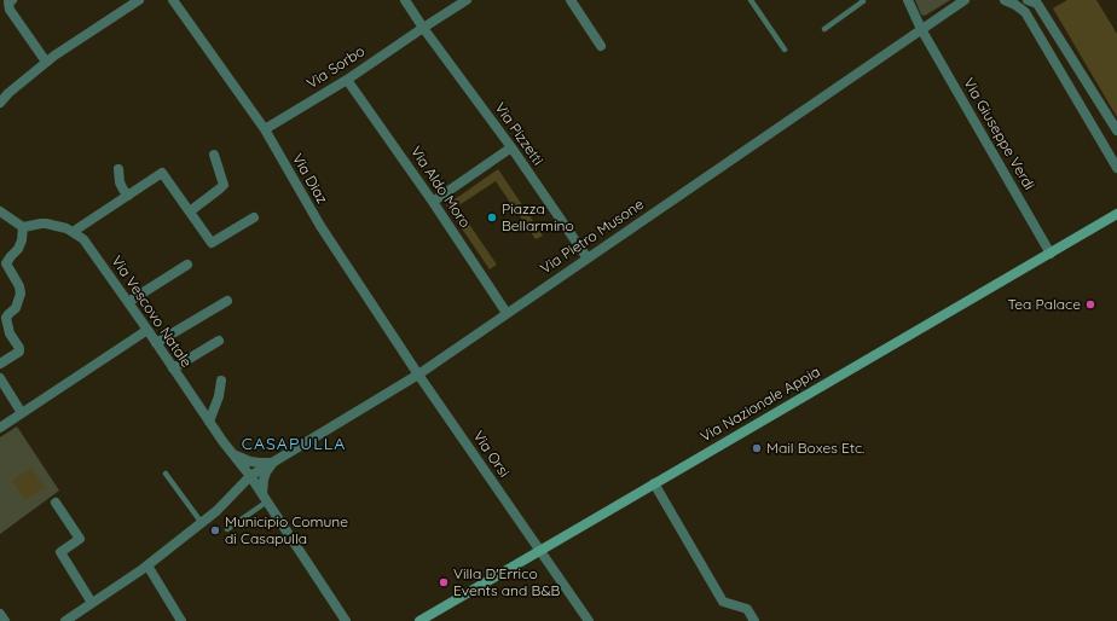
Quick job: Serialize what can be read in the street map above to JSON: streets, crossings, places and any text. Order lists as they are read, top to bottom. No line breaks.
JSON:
{"streets":{"main road":["Via Nazionale Appia"],"street":["Via Sorbo","Via Pizzetti","Via Giuseppe Verdi","Via Diaz","Via Aldo Moro","Via Pietro Musone","Via Vescovo Natale","Via Orsi"]},"crossings":[["Via Sorbo","Via Pizzetti"],["Via Sorbo","Via Diaz"],["Via Sorbo","Via Aldo Moro"],["Via Pizzetti","Via Pietro Musone"],["Via Giuseppe Verdi","Via Pietro Musone"],["Via Giuseppe Verdi","Via Nazionale Appia"],["Via Diaz","Via Pietro Musone"],["Via Diaz","Via Orsi"],["Via Aldo Moro","Via Pietro Musone"],["Via Pietro Musone","Via Vescovo Natale"],["Via Pietro Musone","Via Orsi"],["Via Nazionale Appia","Via Orsi"]],"districts":["CASAPULLA"],"places":["Piazza Bellarmino","Tea Palace","Mail Boxes Etc.","Municipio Comune di Casapulla","Villa D'Errico Events and B&B"]}
